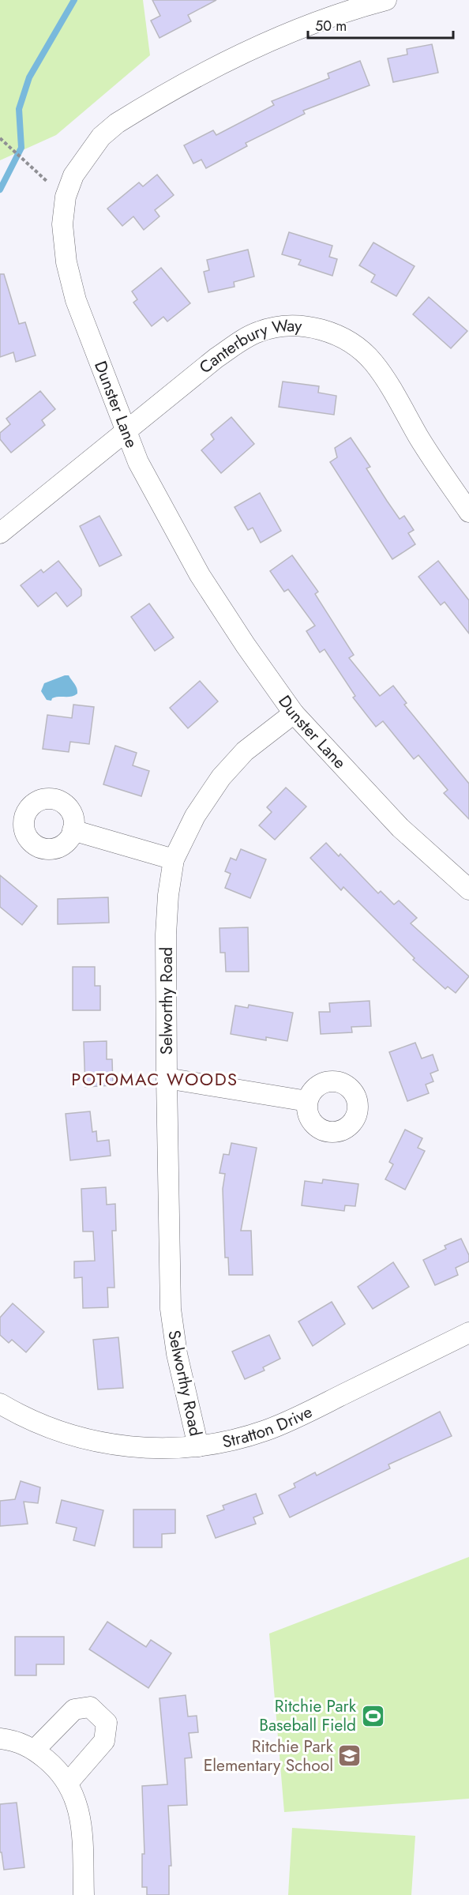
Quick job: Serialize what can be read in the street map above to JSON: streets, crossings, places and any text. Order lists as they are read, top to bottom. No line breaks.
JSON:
{"streets":{"street":["Canterbury Way","Dunster Lane","Selworthy Road","Stratton Drive"]},"crossings":[["Canterbury Way","Dunster Lane"],["Dunster Lane","Selworthy Road"],["Selworthy Road","Stratton Drive"]],"districts":["POTOMAC WOODS"],"places":{"sports":["Ritchie Park Baseball Field"],"school or university":["Ritchie Park Elementary School"]},"scale_bar":"50 m"}
